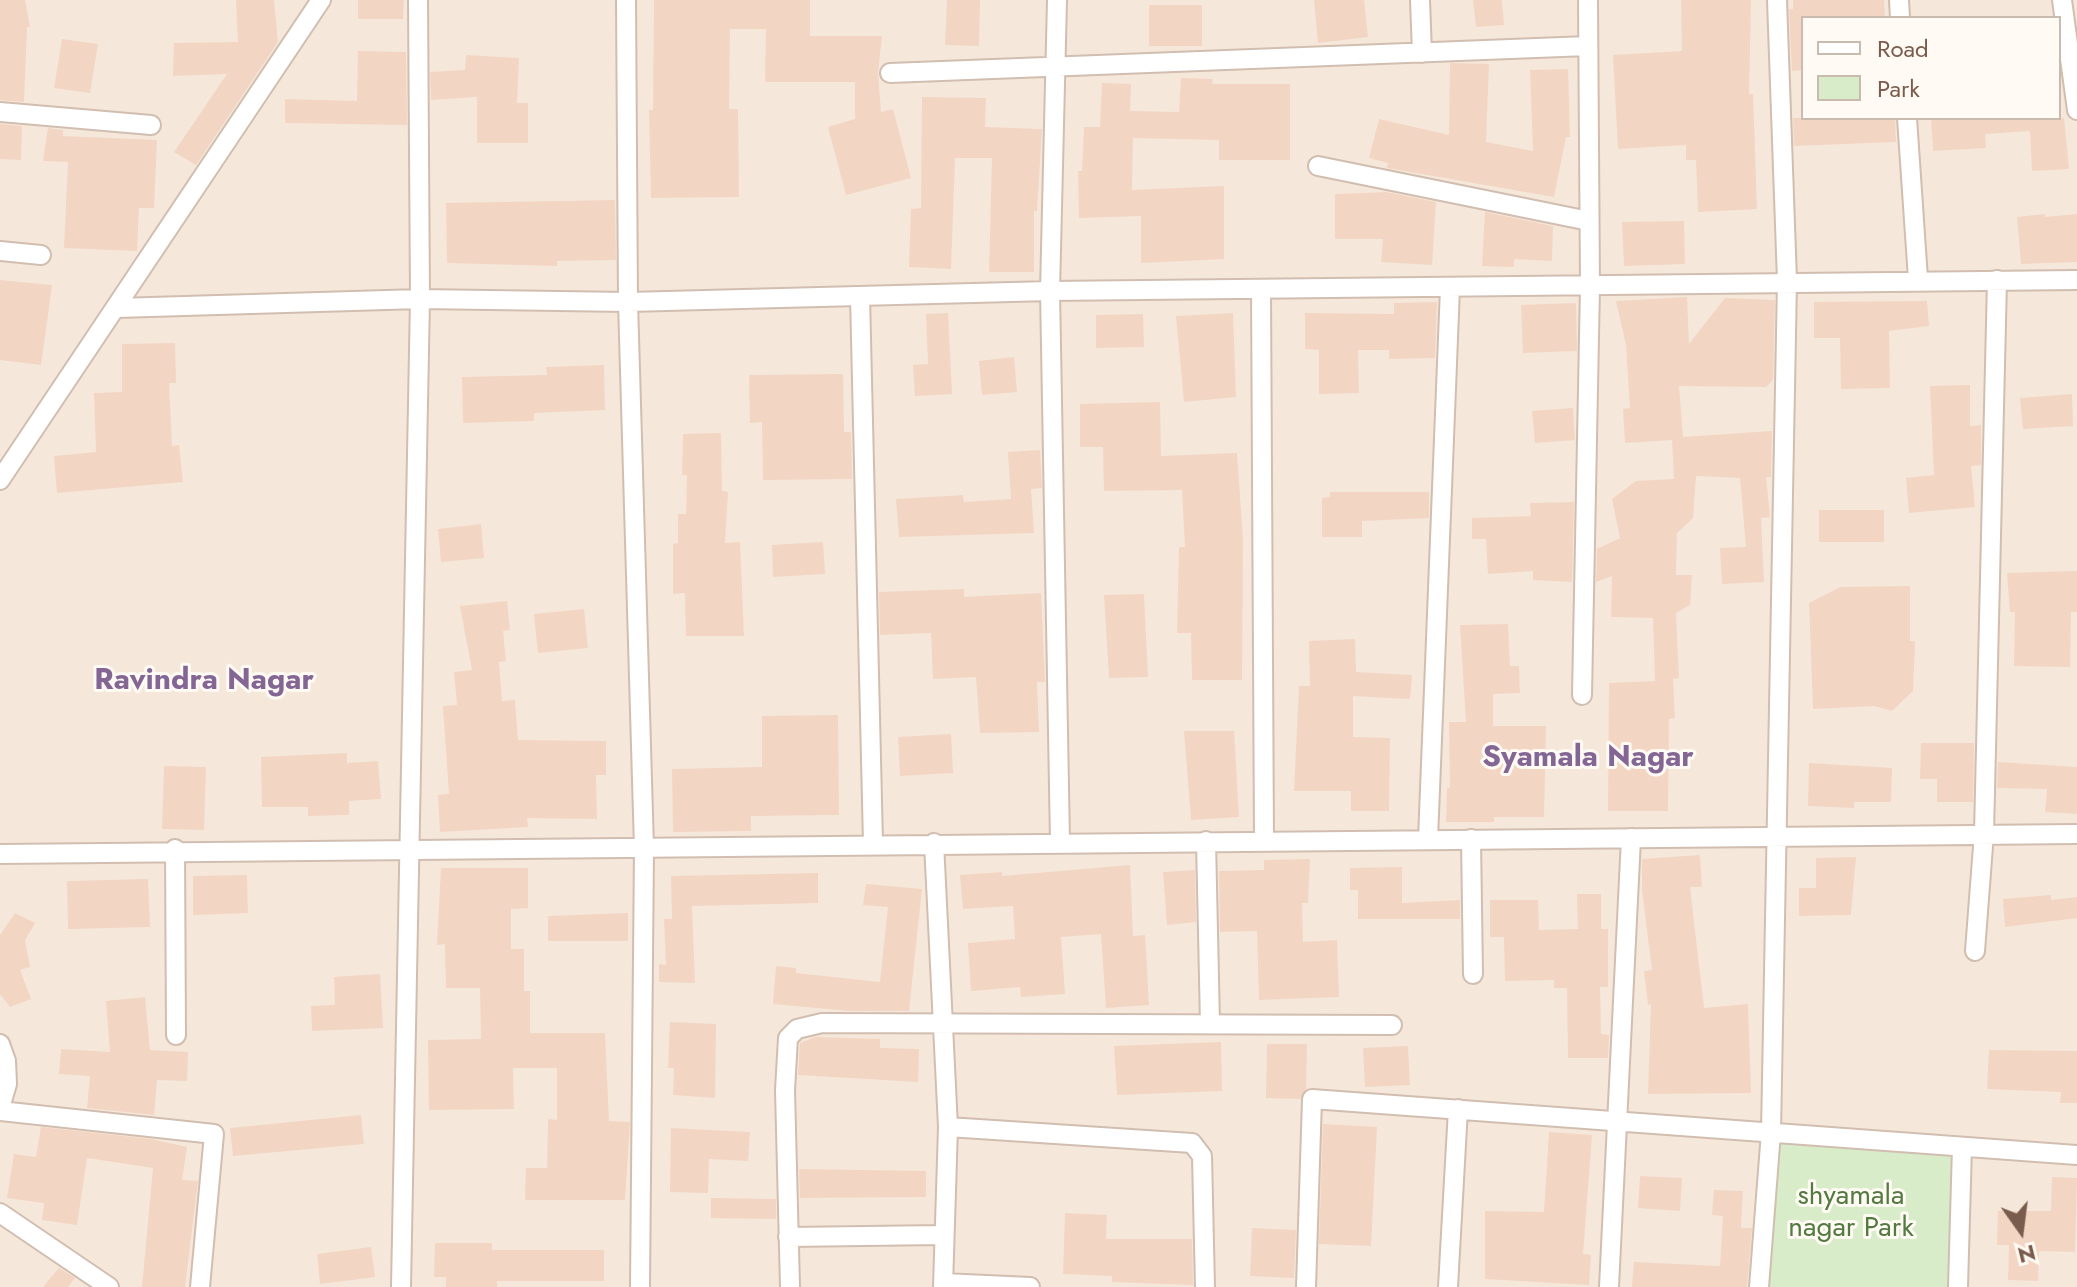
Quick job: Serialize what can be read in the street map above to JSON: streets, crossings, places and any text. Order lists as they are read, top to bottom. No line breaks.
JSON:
{"districts":["Ravindra Nagar","Syamala Nagar"],"parks":["shyamala nagar Park"],"legend":["Road","Park"],"north":"bottom"}
